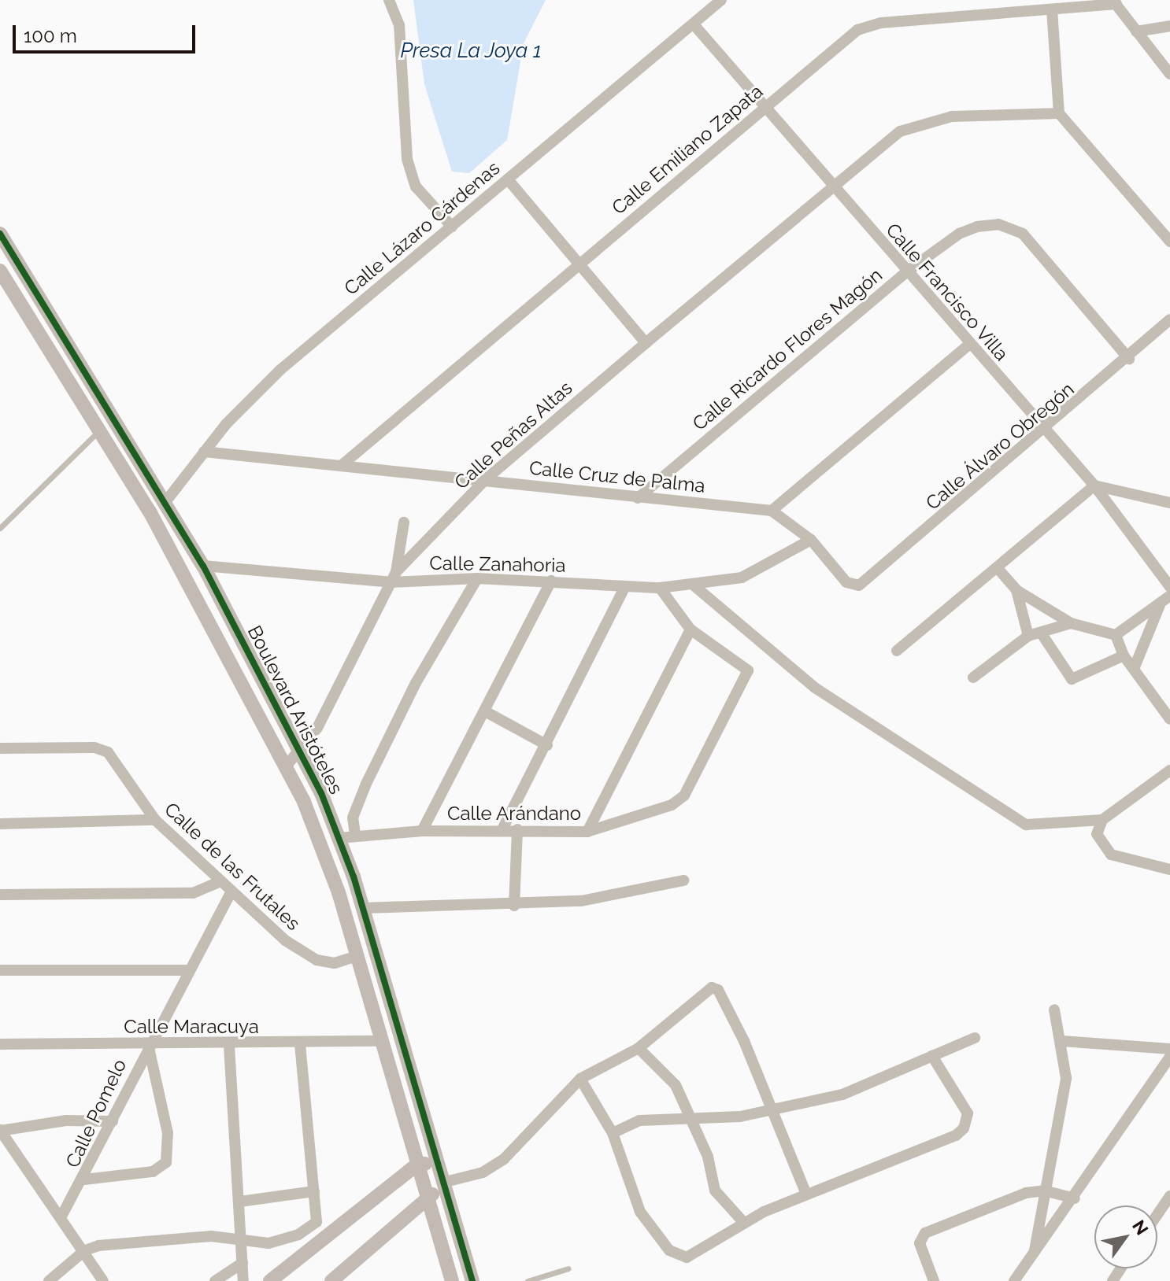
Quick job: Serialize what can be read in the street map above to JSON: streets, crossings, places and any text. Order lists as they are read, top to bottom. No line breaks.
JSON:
{"streets":{"street":["Calle Emiliano Zapata","Calle Lázaro Cárdenas","Calle Francisco Villa","Calle Ricardo Flores Magón","Calle Peñas Altas","Calle Álvaro Obregón","Calle Cruz de Palma","Calle Zanahoria","Boulevard Aristóteles","Calle Arándano","Calle de las Frutales","Calle Maracuya","Calle Pomelo"]},"crossings":[["Calle Emiliano Zapata","Calle Francisco Villa"],["Calle Emiliano Zapata","Calle Cruz de Palma"],["Calle Lázaro Cárdenas","Calle Francisco Villa"],["Calle Lázaro Cárdenas","Calle Cruz de Palma"],["Calle Lázaro Cárdenas","Boulevard Aristóteles"],["Calle Francisco Villa","Calle Ricardo Flores Magón"],["Calle Francisco Villa","Calle Peñas Altas"],["Calle Francisco Villa","Calle Álvaro Obregón"],["Calle Ricardo Flores Magón","Calle Álvaro Obregón"],["Calle Ricardo Flores Magón","Calle Cruz de Palma"],["Calle Peñas Altas","Calle Cruz de Palma"],["Calle Peñas Altas","Calle Zanahoria"],["Calle Peñas Altas","Boulevard Aristóteles"],["Calle Álvaro Obregón","Calle Zanahoria"],["Calle Zanahoria","Boulevard Aristóteles"],["Boulevard Aristóteles","Calle Arándano"],["Boulevard Aristóteles","Calle de las Frutales"],["Boulevard Aristóteles","Calle Maracuya"],["Calle de las Frutales","Calle Pomelo"],["Calle Maracuya","Calle Pomelo"]],"water":["Presa La Joya 1"],"scale_bar":"100 m","north":"top right"}
